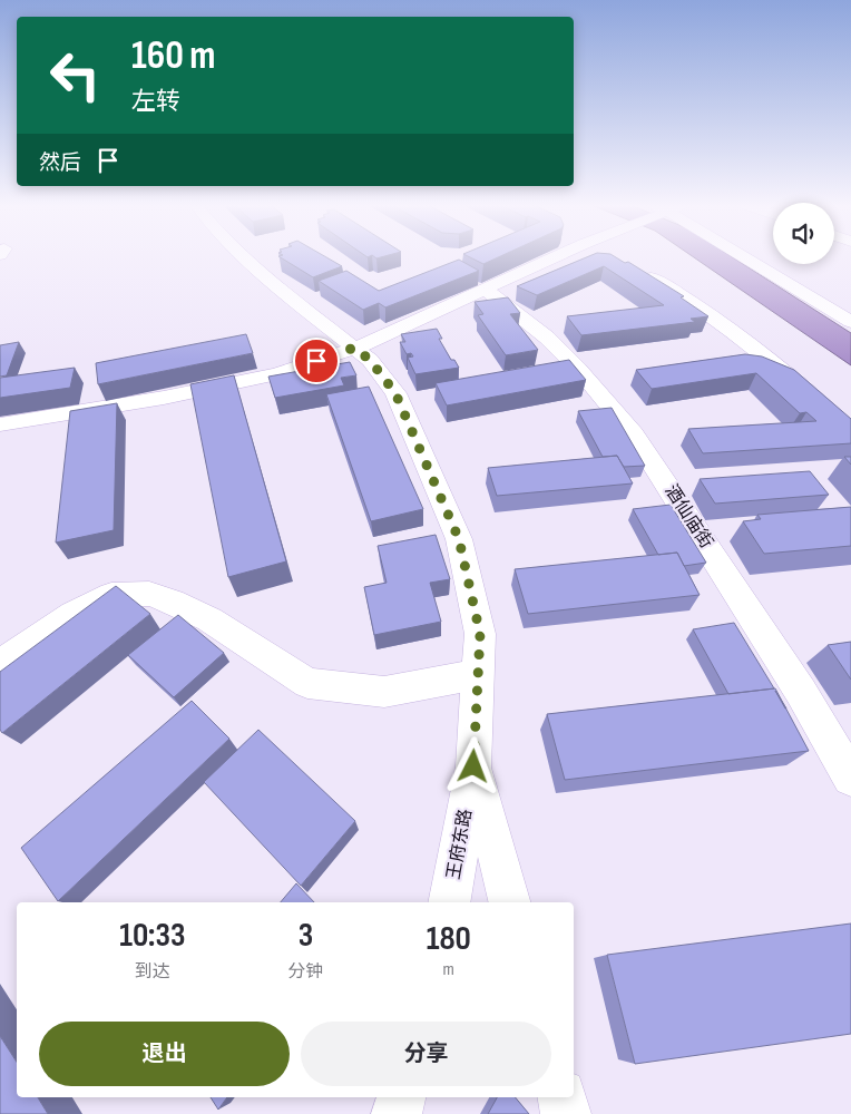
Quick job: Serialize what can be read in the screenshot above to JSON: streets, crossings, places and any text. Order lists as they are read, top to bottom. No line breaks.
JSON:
{"streets":{"street":["酒仙庙街","王府东路"]},"page":{"turn":["160 m","左转"],"then":"然后","eta":["10:33","到达","3","分钟","180","m"],"buttons":["退出","分享"]}}
